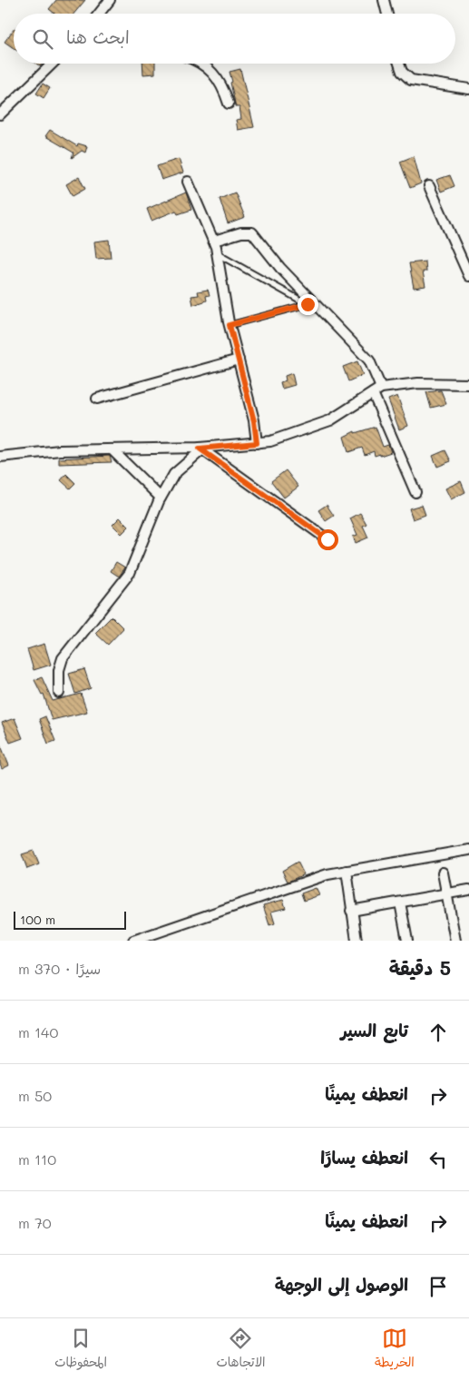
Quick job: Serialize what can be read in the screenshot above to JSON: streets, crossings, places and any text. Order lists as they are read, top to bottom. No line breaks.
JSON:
{"scale_bar":"100 m","page":{"search":"ابحث هنا","scale":"100 m","heading":["5 دقيقة","سيرًا · 370 m"],"list":[["تابع السير","140 m"],["انعطف يمينًا","50 m"],["انعطف يسارًا","110 m"],["انعطف يمينًا","70 m"],"الوصول إلى الوجهة"],"nav":["الخريطة","الاتجاهات","المحفوظات"]}}
